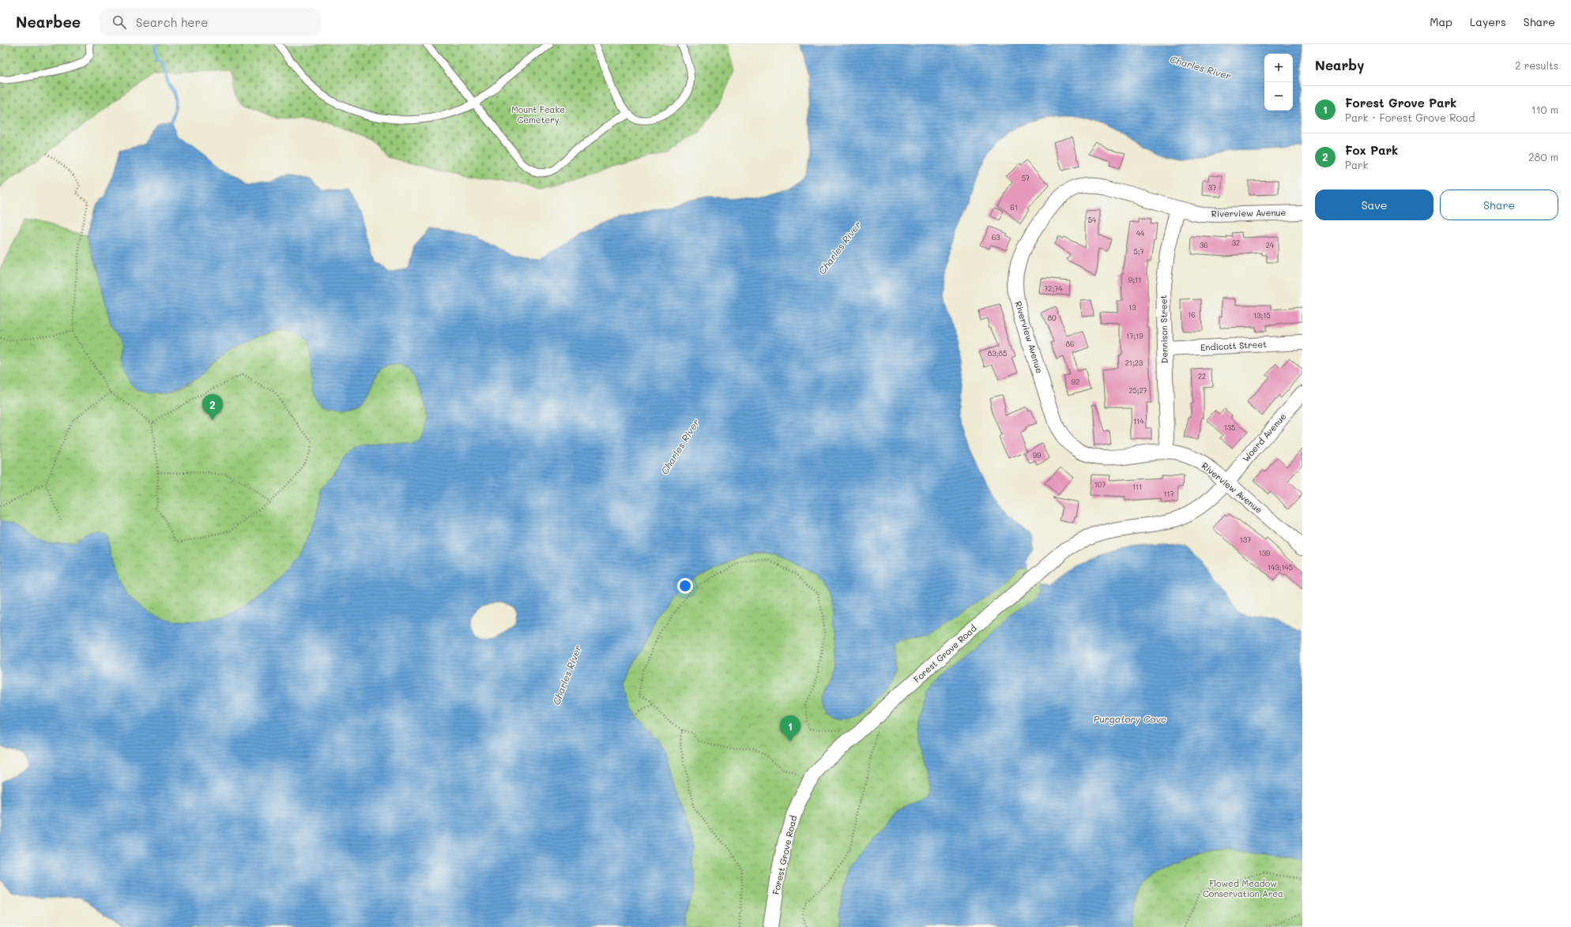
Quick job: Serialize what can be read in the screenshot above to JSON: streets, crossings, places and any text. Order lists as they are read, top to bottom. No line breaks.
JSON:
{"streets":{"street":["Riverview Avenue","Dennison Street","Endicott Street","Woerd Avenue","Forest Grove Road"]},"crossings":[["Riverview Avenue","Dennison Street"],["Riverview Avenue","Woerd Avenue"],["Riverview Avenue","Forest Grove Road"],["Dennison Street","Endicott Street"],["Woerd Avenue","Forest Grove Road"]],"water":["Charles River","Purgatory Cove"],"parks":["Mount Feake Cemetery","Flowed Meadow Conservation Area"],"house_numbers":["57","37","61","54","44","63","32","36","24","5;7","9;11","72;74","13","16","13;15","80","17;19","86","83;85","21;23","22","92","25;27","114","135","99","107","111","117","137","139","143;145"],"page":{"header":"Nearbee","search":"Search here","nav":["Map","Layers","Share"],"heading":["Nearby","2 results"],"map_buttons":["+","−"],"list":[{"mark":"1","name":"Forest Grove Park","note":"Park · Forest Grove Road","value":"110 m"},{"mark":"2","name":"Fox Park","note":"Park","value":"280 m"}],"buttons":["Save","Share"],"pins":["2","1"]}}
